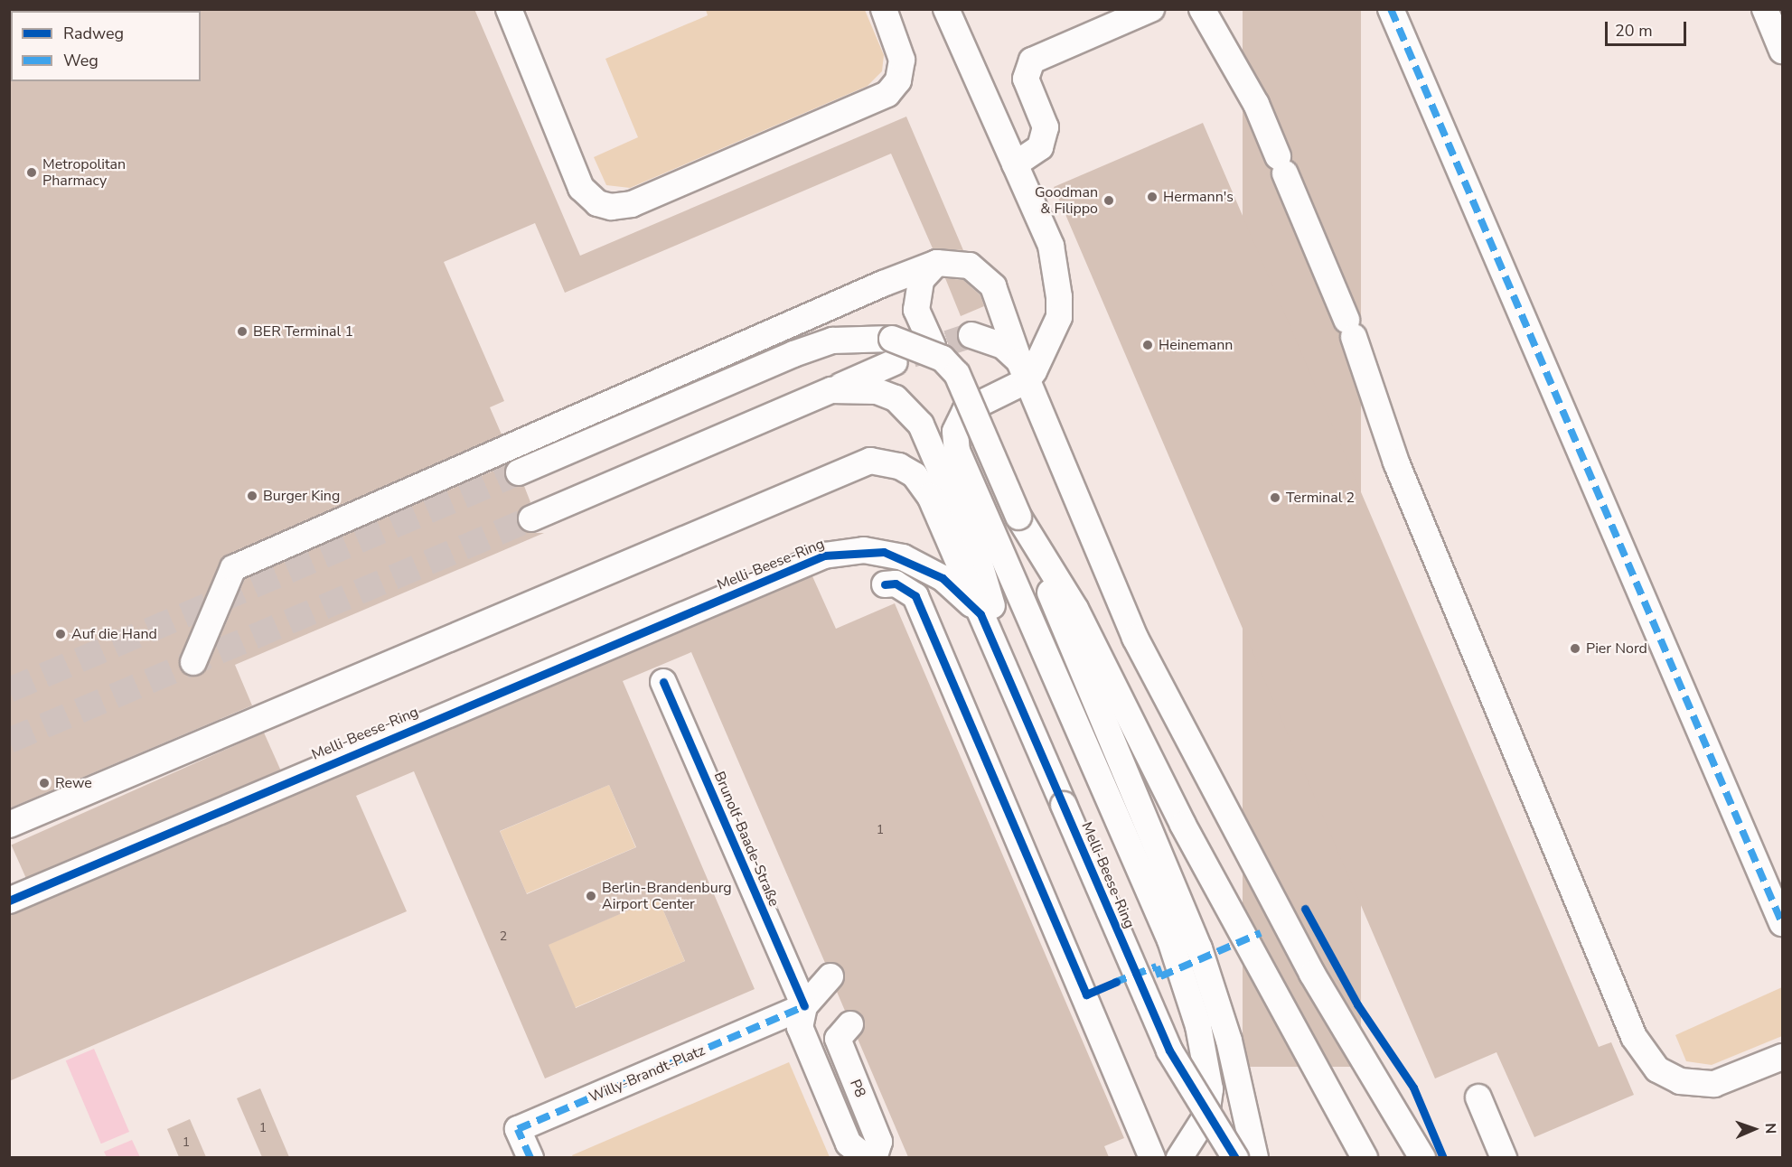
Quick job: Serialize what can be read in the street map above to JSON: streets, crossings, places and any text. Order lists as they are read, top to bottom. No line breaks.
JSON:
{"streets":{"street":["Melli-Beese-Ring","Brunolf-Baade-Straße","Willy-Brandt-Platz","P8"]},"crossings":[["Brunolf-Baade-Straße","Willy-Brandt-Platz"]],"places":["Metropolitan Pharmacy","Hermann's","Goodman & Filippo","BER Terminal 1","Heinemann","Burger King","Terminal 2","Auf die Hand","Pier Nord","Rewe","Berlin-Brandenburg Airport Center"],"house_numbers":["1","2","1","1"],"legend":["Radweg","Weg"],"scale_bar":"20 m","north":"right"}
